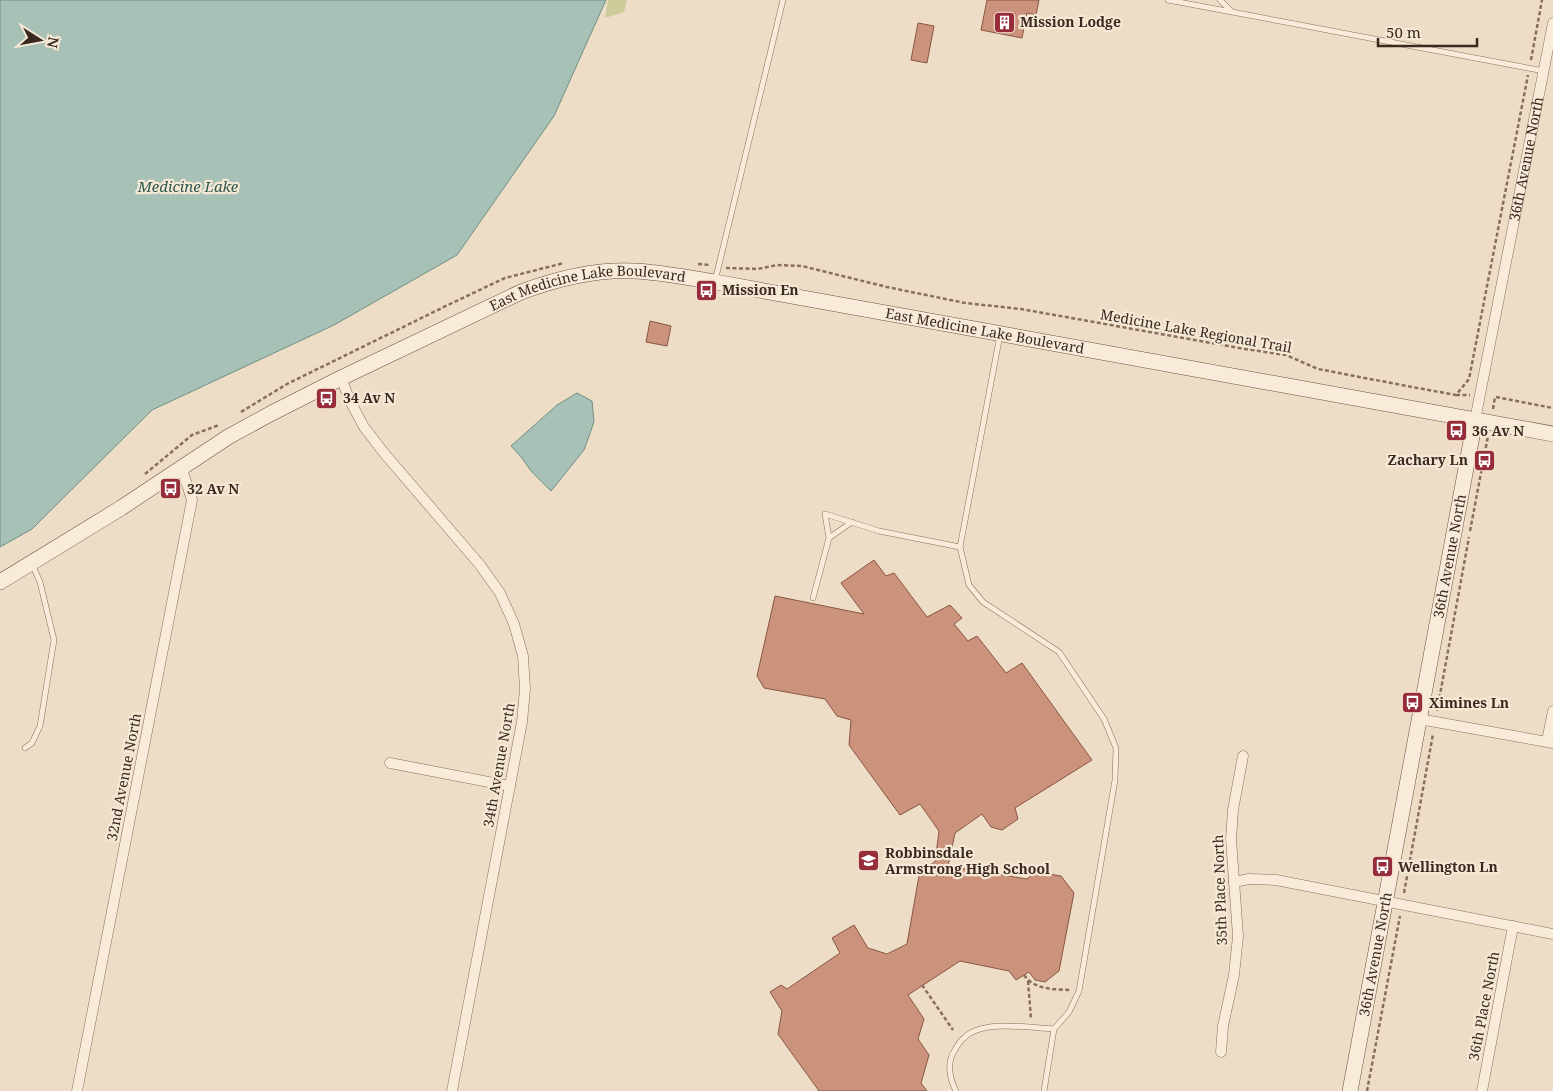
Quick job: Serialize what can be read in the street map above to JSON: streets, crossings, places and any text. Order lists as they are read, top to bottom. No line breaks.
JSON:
{"streets":{"street":["36th Avenue North","East Medicine Lake Boulevard","34th Avenue North","32nd Avenue North","35th Place North","36th Place North"],"path":["Medicine Lake Regional Trail"]},"crossings":[["36th Avenue North","East Medicine Lake Boulevard"],["36th Avenue North","Medicine Lake Regional Trail"],["East Medicine Lake Boulevard","34th Avenue North"],["East Medicine Lake Boulevard","32nd Avenue North"]],"water":["Medicine Lake"],"places":{"building":["Mission Lodge"],"bus stop":["Mission En","34 Av N","36 Av N","Zachary Ln","32 Av N","Ximines Ln","Wellington Ln"],"school or university":["Robbinsdale Armstrong High School"]},"scale_bar":"50 m","north":"right"}
